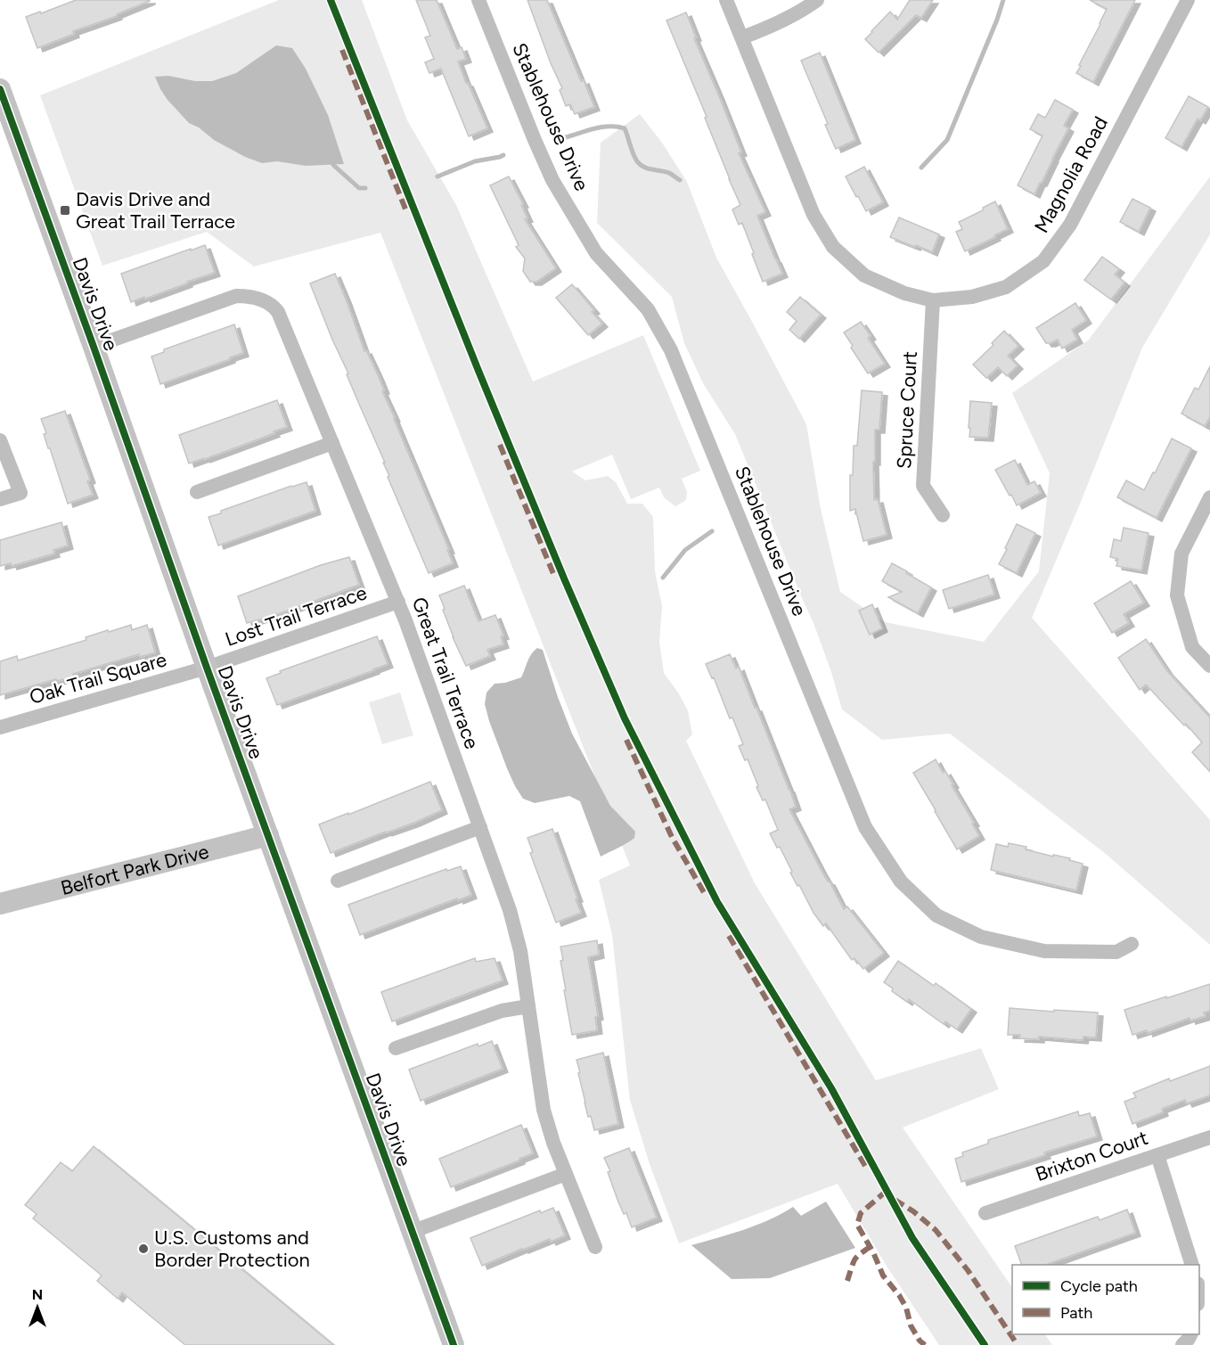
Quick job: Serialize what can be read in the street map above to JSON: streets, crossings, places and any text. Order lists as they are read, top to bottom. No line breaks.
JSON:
{"streets":{"main road":["Davis Drive","Belfort Park Drive"],"street":["Stablehouse Drive","Magnolia Road","Spruce Court","Lost Trail Terrace","Great Trail Terrace","Oak Trail Square","Brixton Court"]},"crossings":[["Magnolia Road","Spruce Court"],["Davis Drive","Lost Trail Terrace"],["Davis Drive","Great Trail Terrace"],["Davis Drive","Oak Trail Square"],["Davis Drive","Belfort Park Drive"],["Lost Trail Terrace","Great Trail Terrace"],["Lost Trail Terrace","Oak Trail Square"]],"places":{"transit":["Davis Drive and Great Trail Terrace"],"other":["U.S. Customs and Border Protection"]},"legend":["Cycle path","Path"],"north":"top"}
